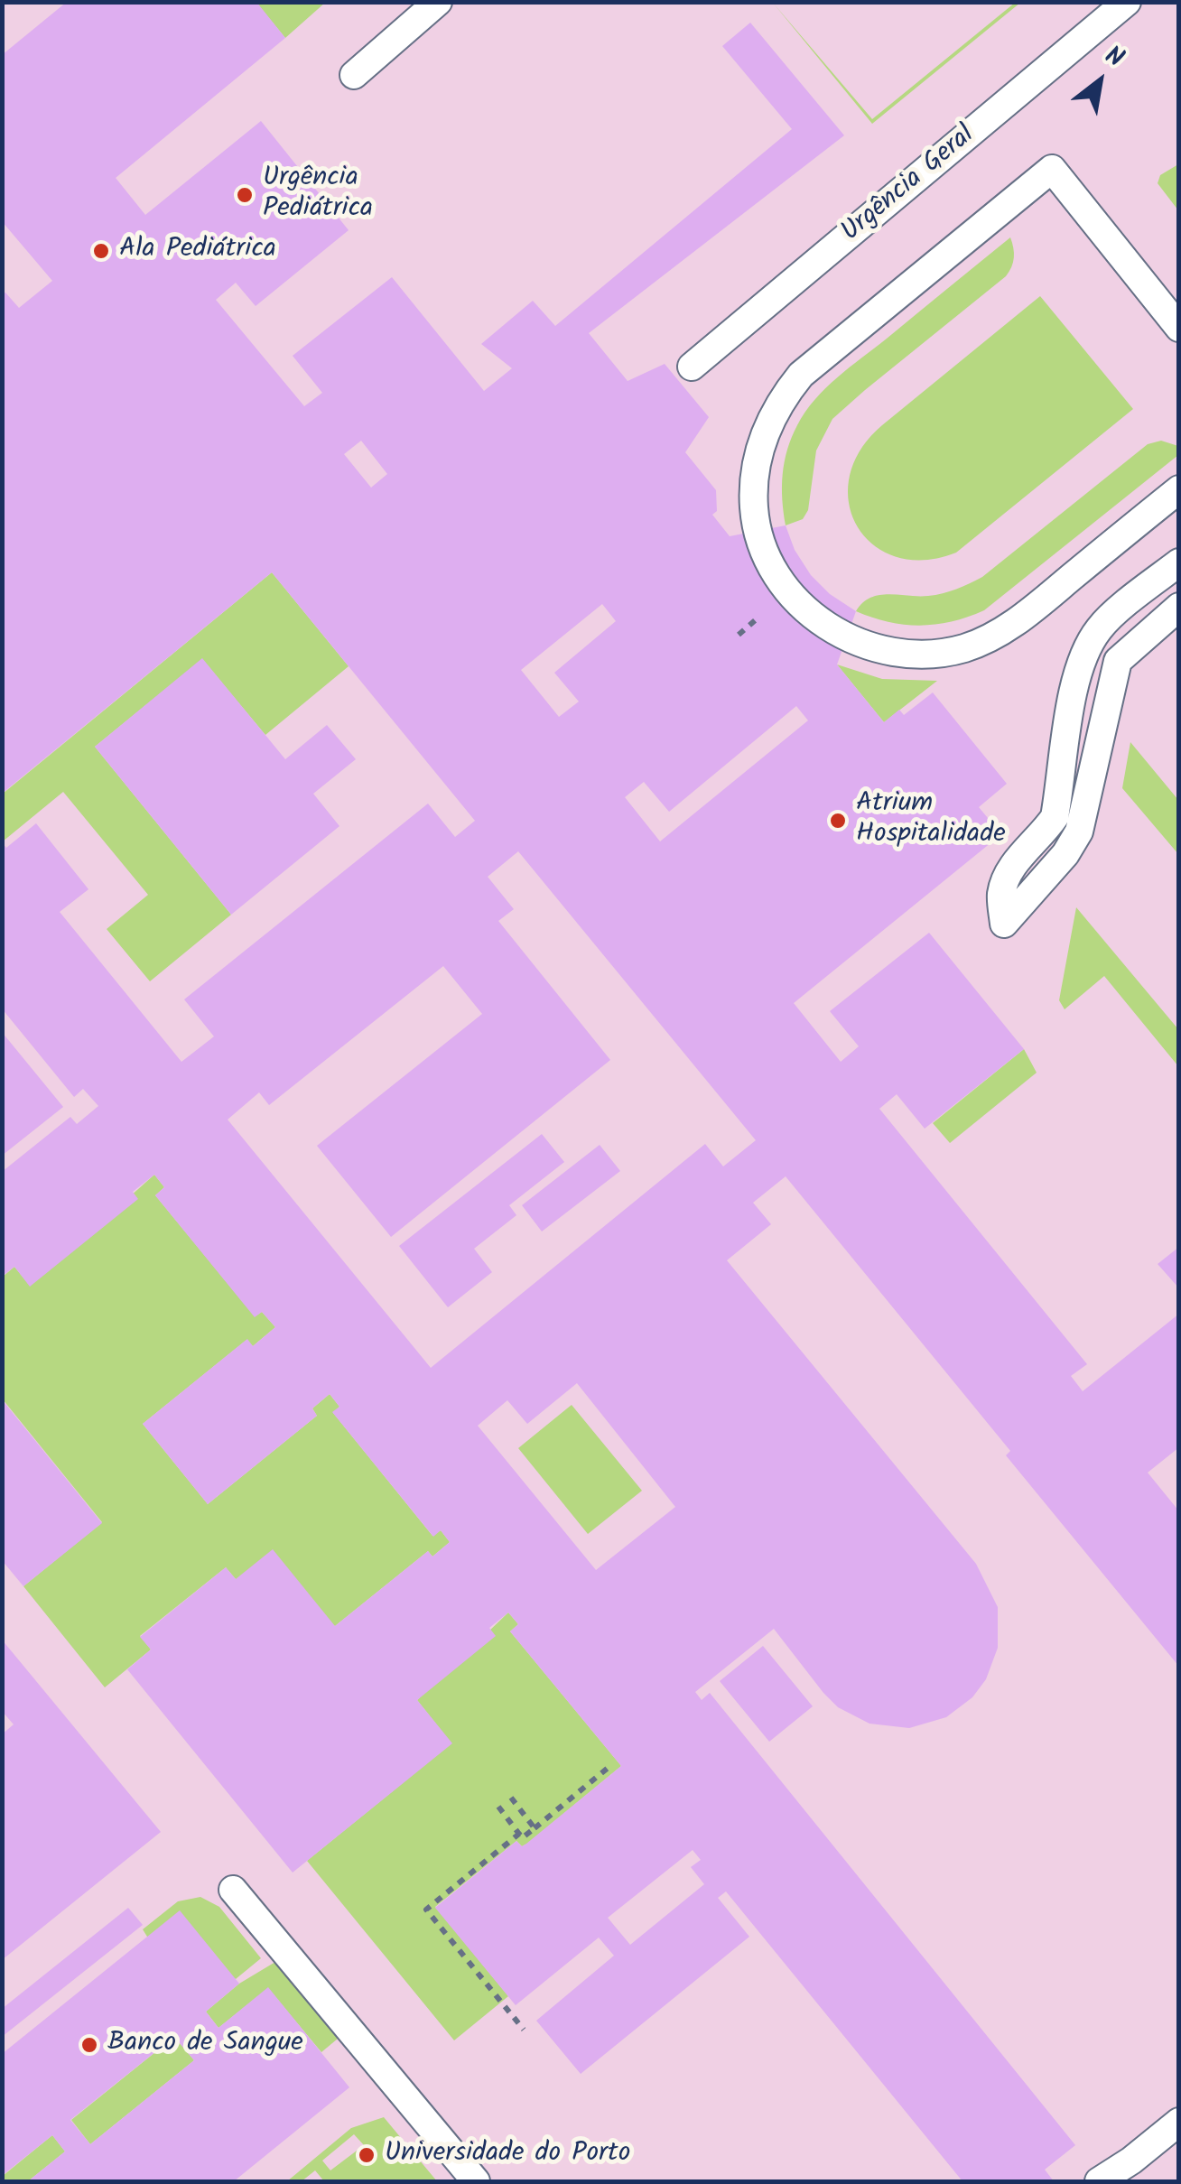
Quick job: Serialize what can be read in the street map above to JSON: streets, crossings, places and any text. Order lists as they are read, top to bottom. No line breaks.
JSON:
{"streets":{"lane":["Urgência Geral"]},"places":["Urgência Pediátrica","Ala Pediátrica","Atrium Hospitalidade","Banco de Sangue","Universidade do Porto"],"north":"top right"}
